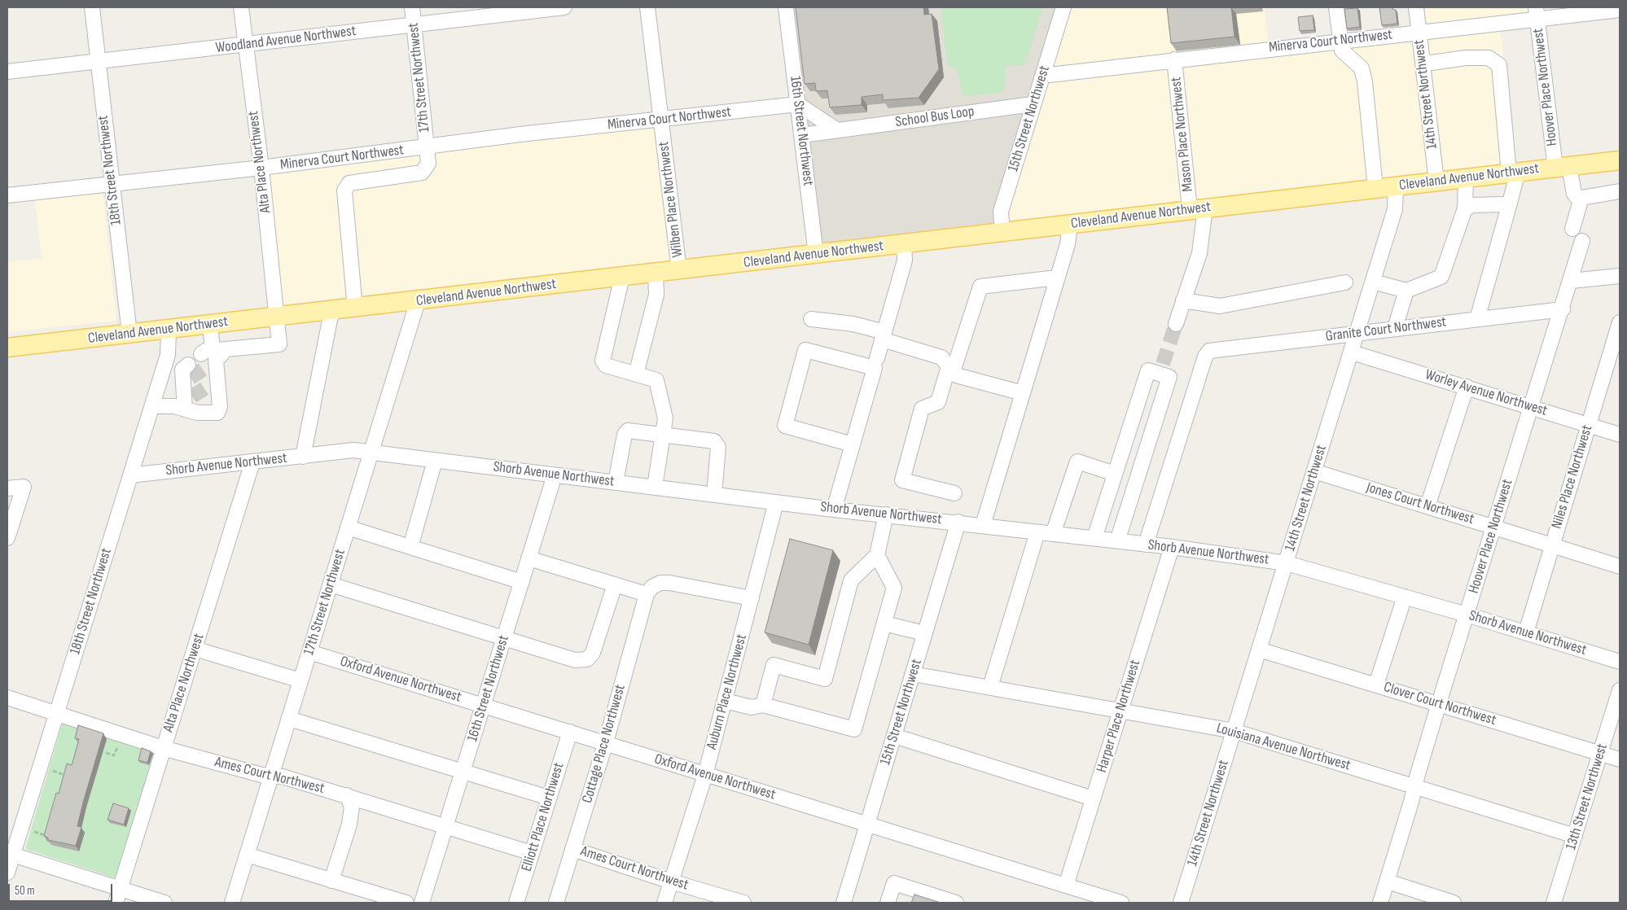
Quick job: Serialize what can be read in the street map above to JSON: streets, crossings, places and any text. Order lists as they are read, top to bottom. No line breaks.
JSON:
{"streets":{"main road":["Cleveland Avenue Northwest"],"street":["Woodland Avenue Northwest","Minerva Court Northwest","17th Street Northwest","Hoover Place Northwest","14th Street Northwest","School Bus Loop","15th Street Northwest","16th Street Northwest","Mason Place Northwest","Alta Place Northwest","18th Street Northwest","Wilben Place Northwest","Granite Court Northwest","Worley Avenue Northwest","Shorb Avenue Northwest","Niles Place Northwest","Jones Court Northwest","Oxford Avenue Northwest","Auburn Place Northwest","Clover Court Northwest","Harper Place Northwest","Cottage Place Northwest","Louisiana Avenue Northwest","Ames Court Northwest","13th Street Northwest","Elliott Place Northwest"]},"crossings":[["Woodland Avenue Northwest","17th Street Northwest"],["Woodland Avenue Northwest","Alta Place Northwest"],["Woodland Avenue Northwest","18th Street Northwest"],["Minerva Court Northwest","17th Street Northwest"],["Minerva Court Northwest","Hoover Place Northwest"],["Minerva Court Northwest","14th Street Northwest"],["Minerva Court Northwest","15th Street Northwest"],["Minerva Court Northwest","16th Street Northwest"],["Minerva Court Northwest","Mason Place Northwest"],["Minerva Court Northwest","Alta Place Northwest"],["Minerva Court Northwest","18th Street Northwest"],["Minerva Court Northwest","Wilben Place Northwest"],["17th Street Northwest","Cleveland Avenue Northwest"],["17th Street Northwest","Shorb Avenue Northwest"],["17th Street Northwest","Oxford Avenue Northwest"],["17th Street Northwest","Ames Court Northwest"],["Hoover Place Northwest","Cleveland Avenue Northwest"],["Hoover Place Northwest","Granite Court Northwest"],["Hoover Place Northwest","Worley Avenue Northwest"],["Hoover Place Northwest","Shorb Avenue Northwest"],["Hoover Place Northwest","Jones Court Northwest"],["Hoover Place Northwest","Clover Court Northwest"],["Hoover Place Northwest","Louisiana Avenue Northwest"],["14th Street Northwest","Cleveland Avenue Northwest"],["14th Street Northwest","Granite Court Northwest"],["14th Street Northwest","Worley Avenue Northwest"],["14th Street Northwest","Shorb Avenue Northwest"],["14th Street Northwest","Jones Court Northwest"],["14th Street Northwest","Clover Court Northwest"],["14th Street Northwest","Louisiana Avenue Northwest"],["School Bus Loop","15th Street Northwest"],["School Bus Loop","16th Street Northwest"],["15th Street Northwest","Cleveland Avenue Northwest"],["15th Street Northwest","Shorb Avenue Northwest"],["15th Street Northwest","Oxford Avenue Northwest"],["15th Street Northwest","Louisiana Avenue Northwest"],["16th Street Northwest","Cleveland Avenue Northwest"],["16th Street Northwest","Shorb Avenue Northwest"],["16th Street Northwest","Oxford Avenue Northwest"],["16th Street Northwest","Ames Court Northwest"],["Mason Place Northwest","Cleveland Avenue Northwest"],["Alta Place Northwest","Cleveland Avenue Northwest"],["Alta Place Northwest","Shorb Avenue Northwest"],["Alta Place Northwest","Ames Court Northwest"],["18th Street Northwest","Cleveland Avenue Northwest"],["18th Street Northwest","Shorb Avenue Northwest"],["18th Street Northwest","Ames Court Northwest"],["Cleveland Avenue Northwest","Wilben Place Northwest"],["Granite Court Northwest","Shorb Avenue Northwest"],["Worley Avenue Northwest","Niles Place Northwest"],["Shorb Avenue Northwest","Niles Place Northwest"],["Shorb Avenue Northwest","Auburn Place Northwest"],["Shorb Avenue Northwest","Harper Place Northwest"],["Niles Place Northwest","Jones Court Northwest"],["Oxford Avenue Northwest","Auburn Place Northwest"],["Oxford Avenue Northwest","Harper Place Northwest"],["Oxford Avenue Northwest","Cottage Place Northwest"],["Oxford Avenue Northwest","Elliott Place Northwest"],["Auburn Place Northwest","Ames Court Northwest"],["Clover Court Northwest","13th Street Northwest"],["Harper Place Northwest","Louisiana Avenue Northwest"],["Cottage Place Northwest","Ames Court Northwest"],["Louisiana Avenue Northwest","13th Street Northwest"],["Ames Court Northwest","Elliott Place Northwest"]],"scale_bar":"50 m"}
